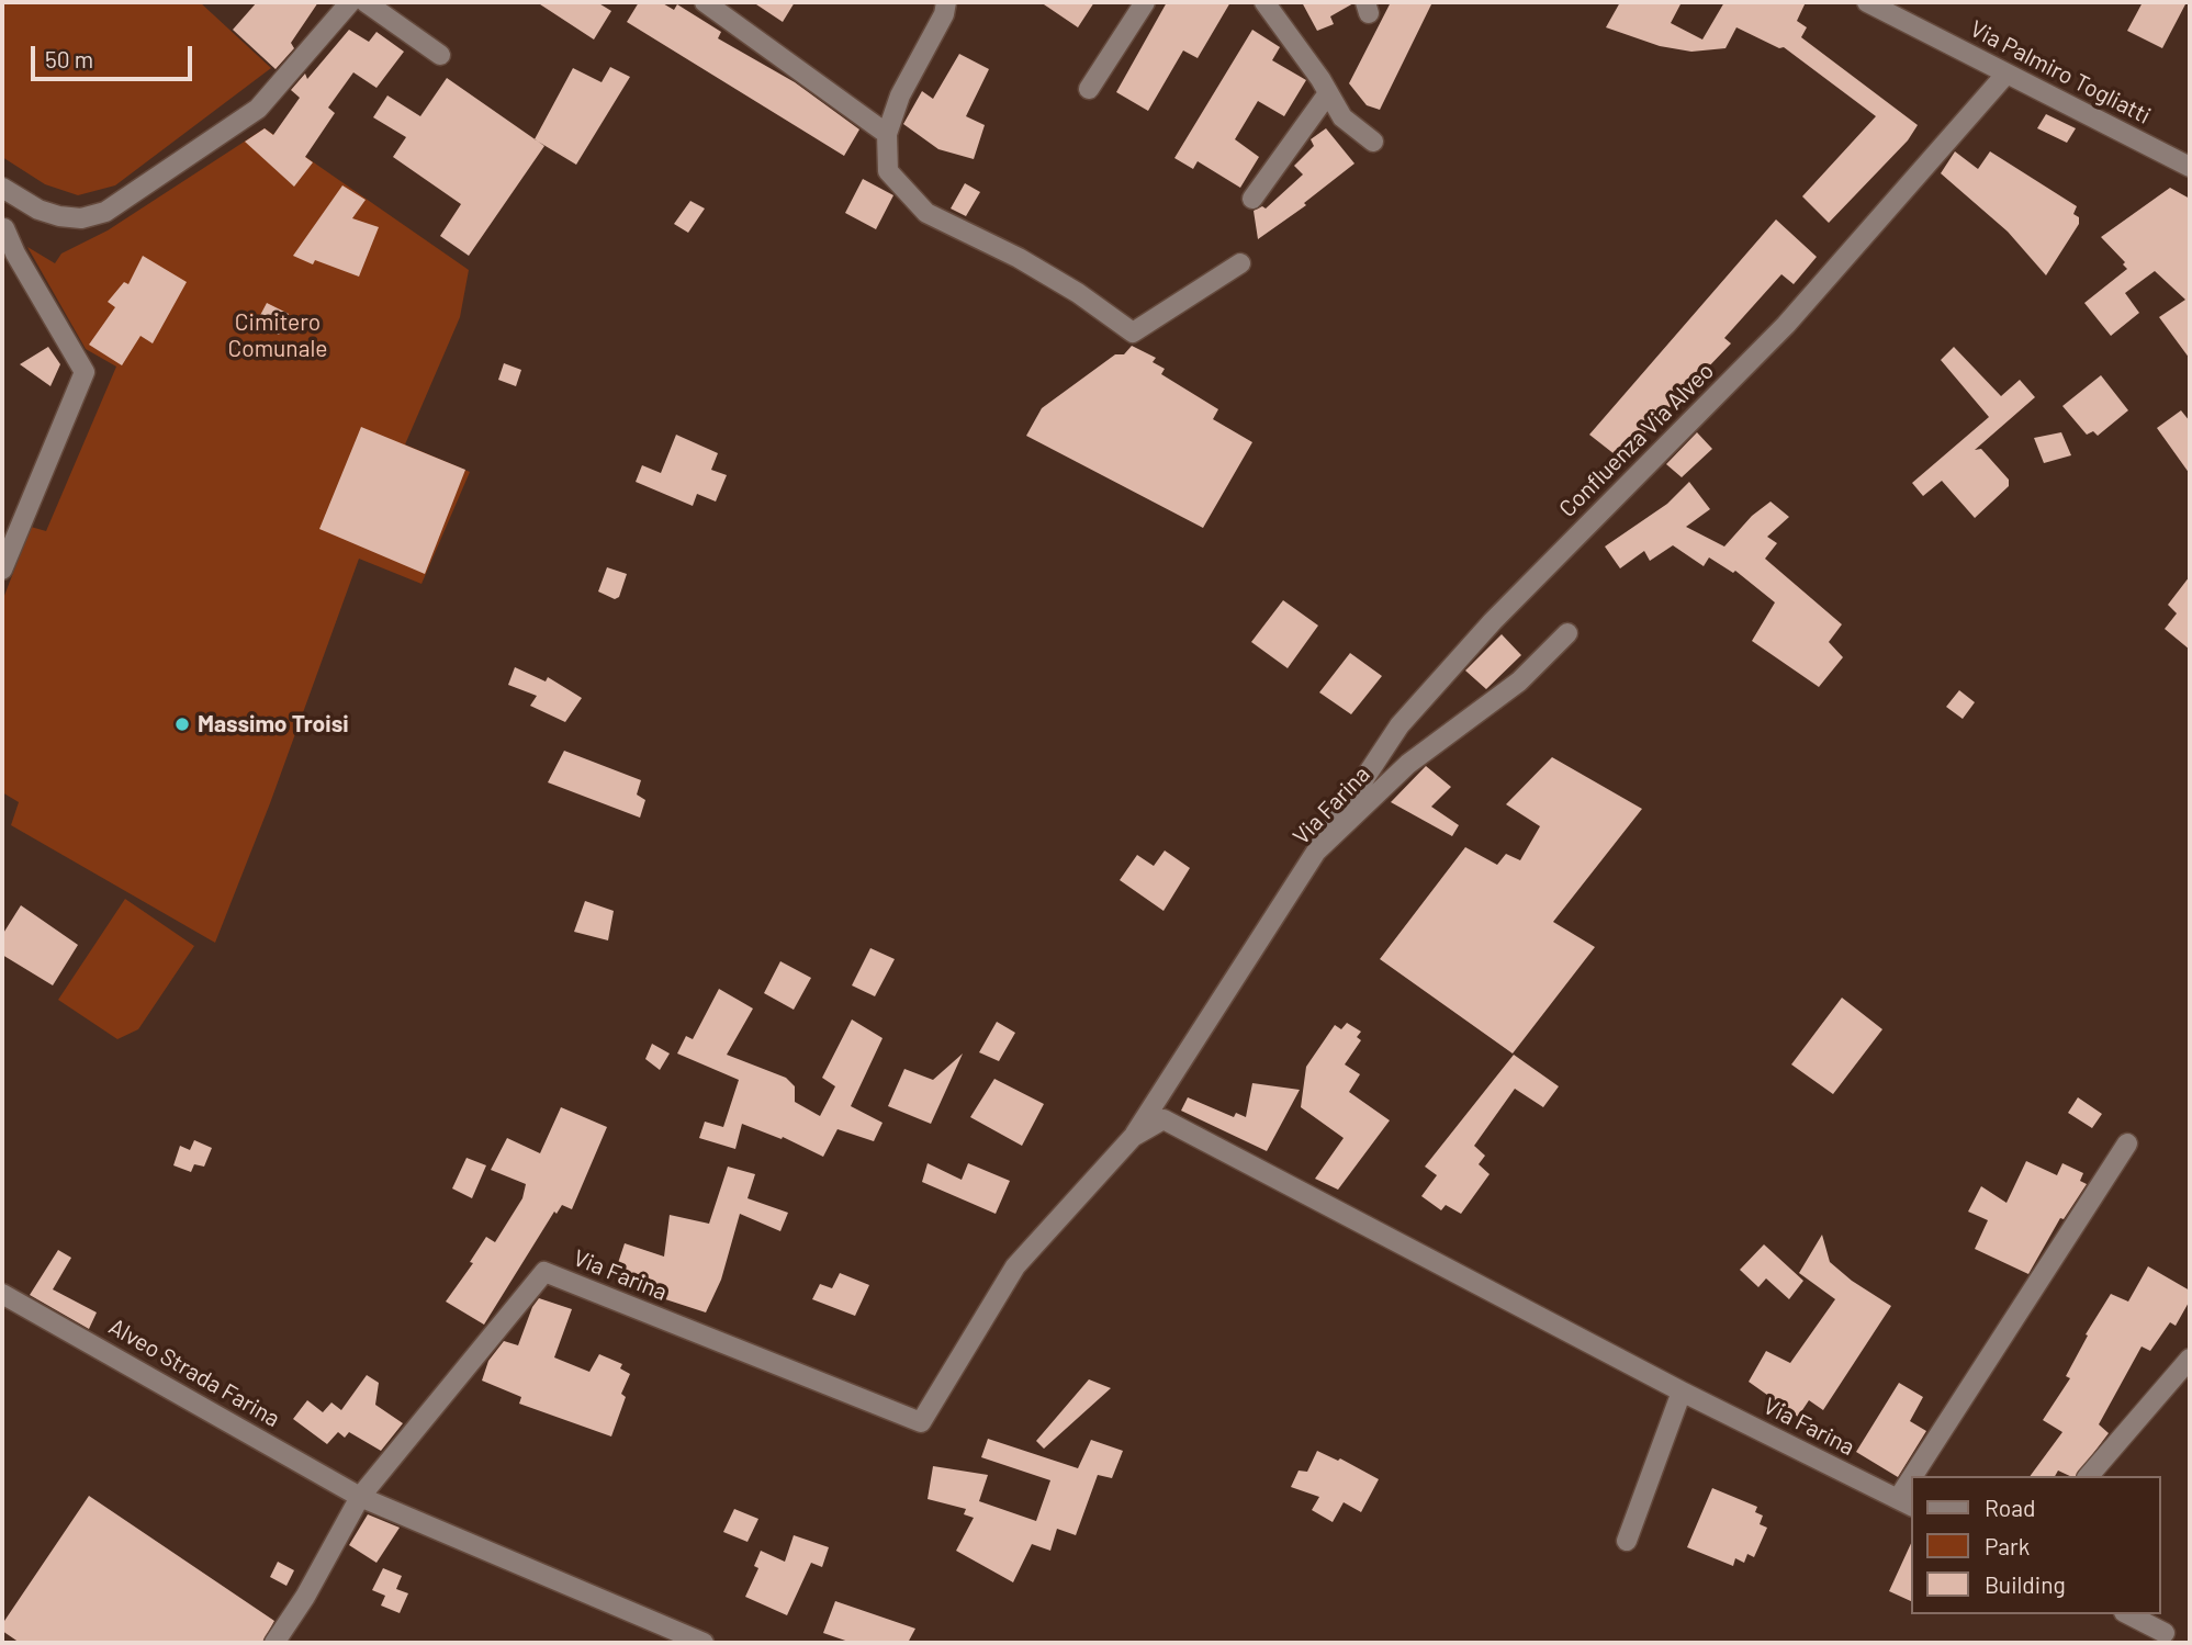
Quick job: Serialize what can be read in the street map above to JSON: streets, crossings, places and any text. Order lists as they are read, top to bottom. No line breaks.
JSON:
{"streets":{"street":["Via Palmiro Togliatti","Confluenza Via Alveo","Via Farina","Alveo Strada Farina"]},"crossings":[["Via Palmiro Togliatti","Confluenza Via Alveo"],["Confluenza Via Alveo","Via Farina"],["Via Farina","Alveo Strada Farina"]],"parks":["Cimitero Comunale"],"places":["Massimo Troisi"],"legend":["Road","Park","Building"],"scale_bar":"50 m"}
